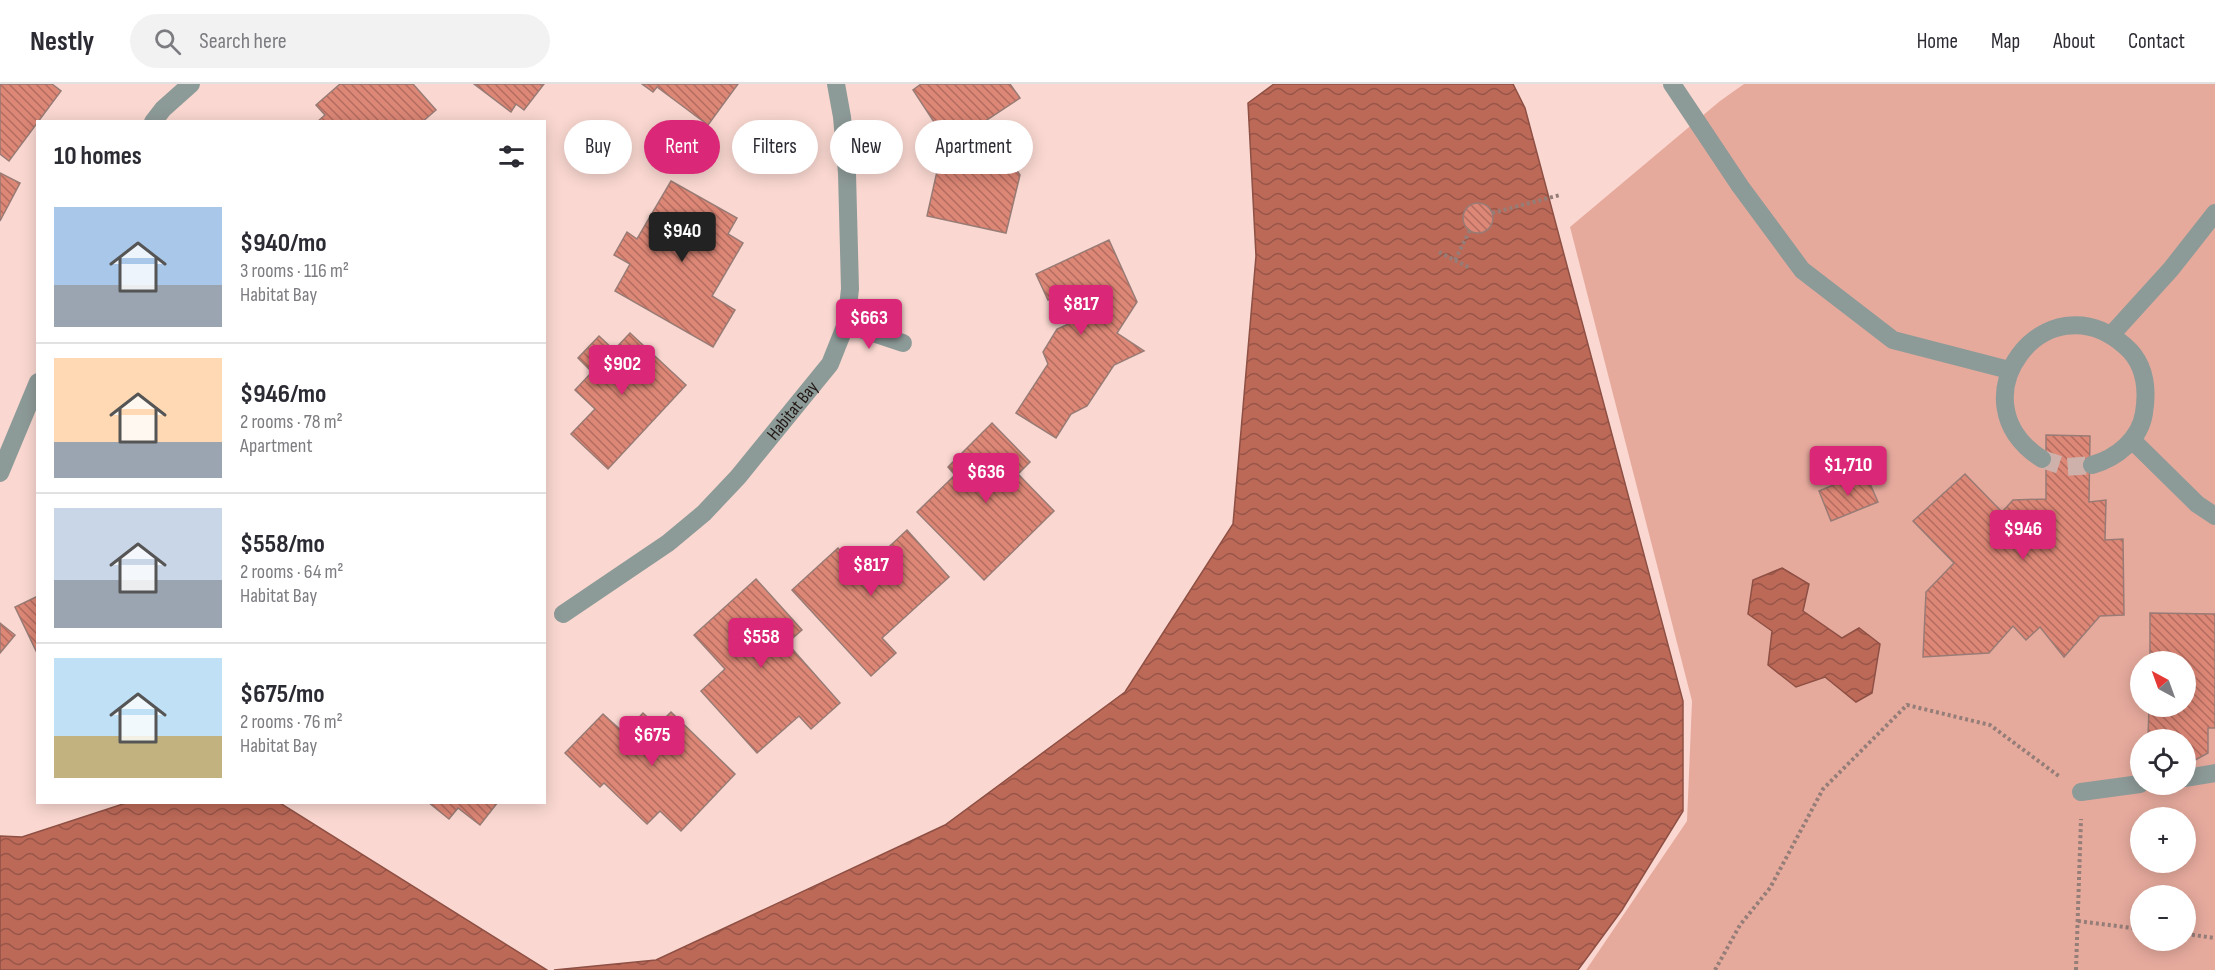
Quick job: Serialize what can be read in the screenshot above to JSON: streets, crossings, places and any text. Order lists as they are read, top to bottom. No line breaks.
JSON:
{"streets":{"street":["Habitat Bay"]},"north":"top left","page":{"header":"Nestly","search":"Search here","nav":["Home","Map","About","Contact"],"chip":["Buy","Rent","Filters","New","Apartment"],"heading":"10 homes","list":[{"name":"$940/mo","note":"3 rooms · 116 m² · Habitat Bay"},{"name":"$946/mo","note":"2 rooms · 78 m² · Apartment"},{"name":"$558/mo","note":"2 rooms · 64 m² · Habitat Bay"},{"name":"$675/mo","note":"2 rooms · 76 m² · Habitat Bay"}],"price":["$940","$817","$663","$902","$1,710","$636","$946","$817","$558","$675"],"map_buttons":["+","−"]}}
